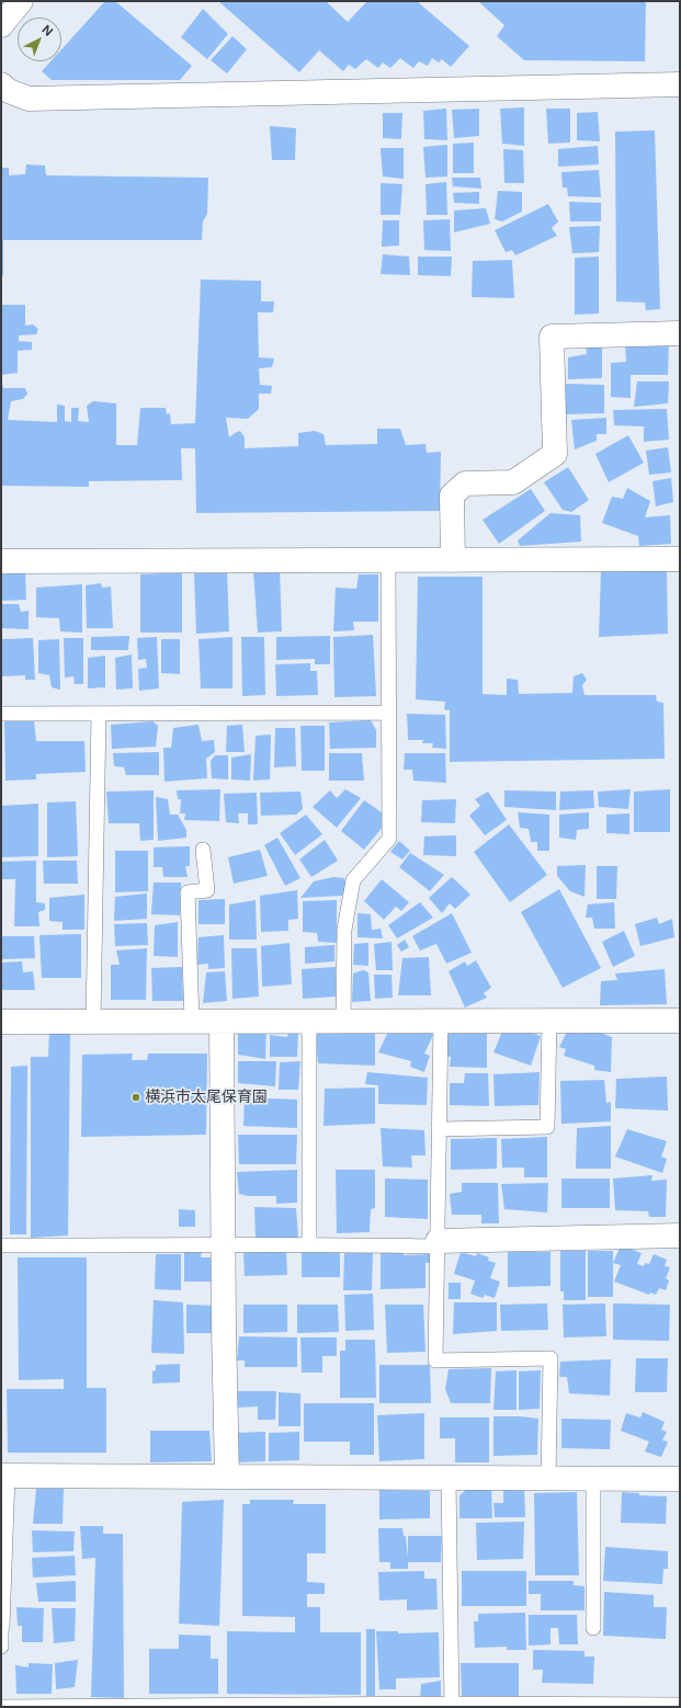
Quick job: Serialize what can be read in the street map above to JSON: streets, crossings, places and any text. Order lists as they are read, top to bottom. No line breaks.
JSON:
{"places":["横浜市太尾保育園"],"north":"top right"}
